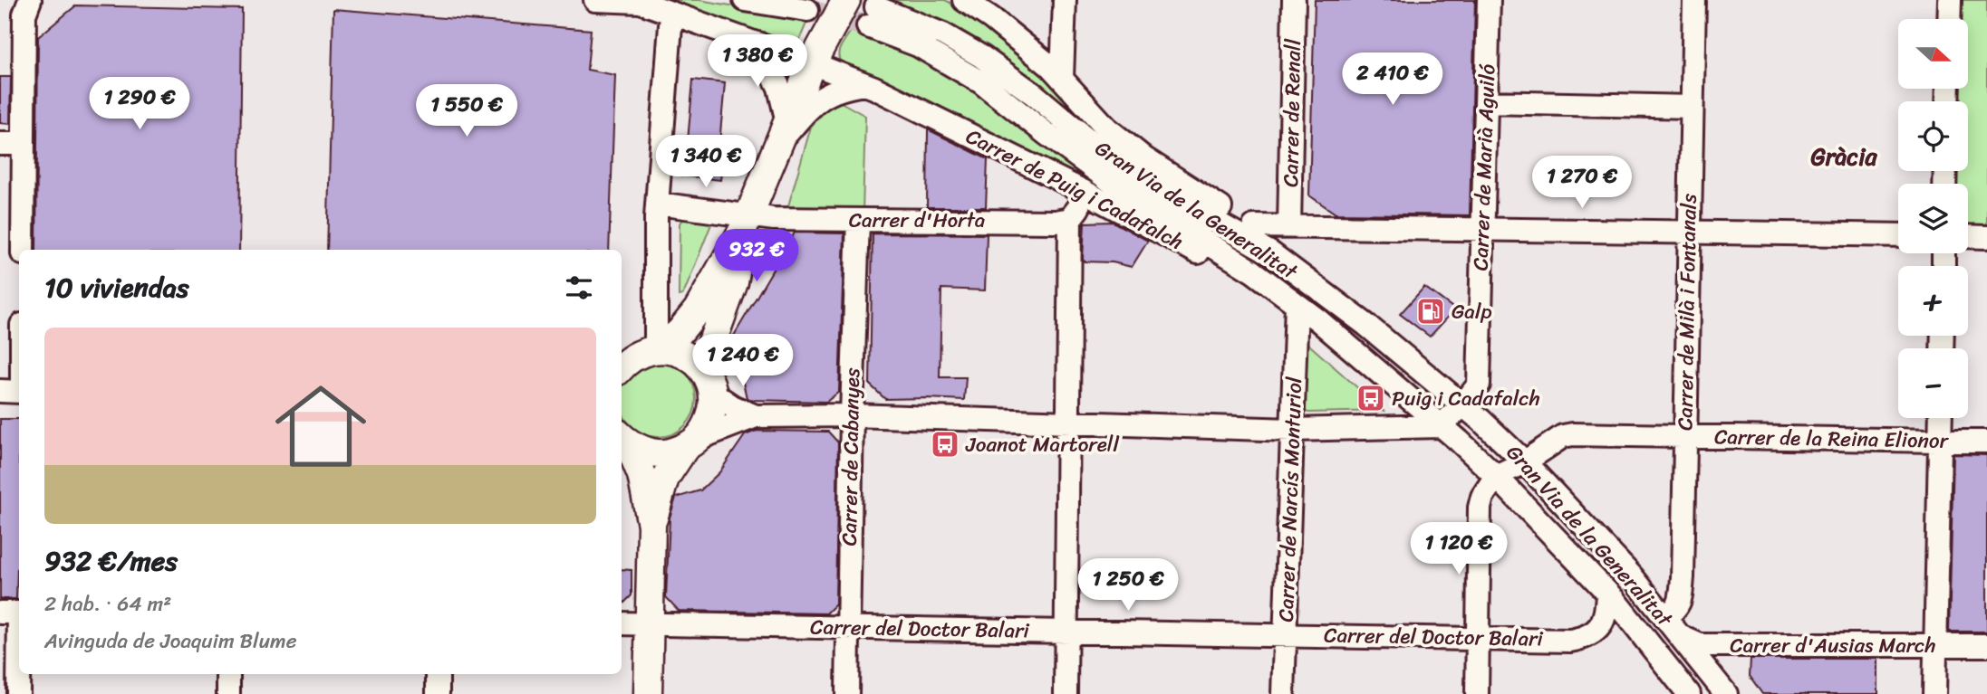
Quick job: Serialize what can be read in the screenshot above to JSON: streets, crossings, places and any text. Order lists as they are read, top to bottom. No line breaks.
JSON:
{"streets":{"street":["Carrer de Renall","Carrer de Marià Aguiló","Carrer de Puig i Cadafalch","Gran Via de la Generalitat","Carrer d'Horta","Carrer de Milà i Fontanals","Carrer de la Reina Elionor","Carrer de Cabanyes","Carrer de Narcís Monturiol","Carrer del Doctor Balari","Carrer d'Ausias March"]},"crossings":[["Carrer de Marià Aguiló","Gran Via de la Generalitat"],["Carrer de Puig i Cadafalch","Gran Via de la Generalitat"],["Carrer de Puig i Cadafalch","Carrer de Narcís Monturiol"],["Gran Via de la Generalitat","Carrer de Milà i Fontanals"],["Gran Via de la Generalitat","Carrer de la Reina Elionor"],["Gran Via de la Generalitat","Carrer de Narcís Monturiol"],["Gran Via de la Generalitat","Carrer del Doctor Balari"],["Gran Via de la Generalitat","Carrer d'Ausias March"],["Carrer d'Horta","Carrer de Cabanyes"],["Carrer de Milà i Fontanals","Carrer de la Reina Elionor"],["Carrer de Cabanyes","Carrer del Doctor Balari"],["Carrer de Narcís Monturiol","Carrer del Doctor Balari"]],"districts":["Gràcia"],"places":{"fuel station":["Galp"],"bus stop":["Puig i Cadafalch","Joanot Martorell"]},"north":"right","page":{"map_buttons":["+","−"],"price":["1 380 €","2 410 €","1 290 €","1 550 €","1 340 €","1 270 €","932 €","1 240 €","1 120 €","1 250 €"],"heading":"10 viviendas","list":[{"name":"932 €/mes","note":"2 hab. · 64 m² · Avinguda de Joaquim Blume"}]}}
